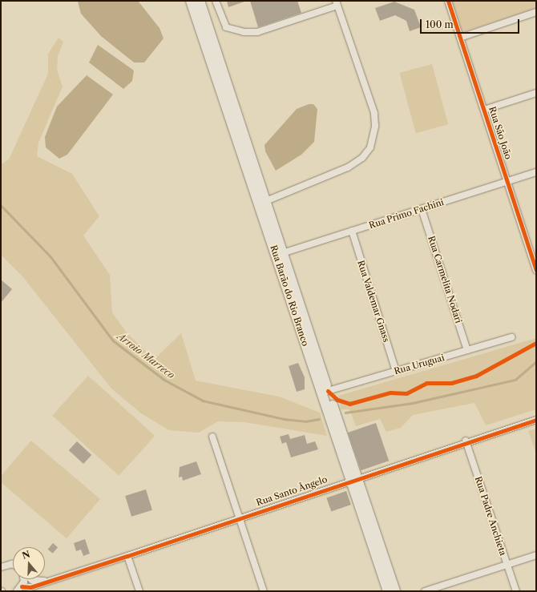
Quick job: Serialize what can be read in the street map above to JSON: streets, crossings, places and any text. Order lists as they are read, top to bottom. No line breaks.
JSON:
{"streets":{"main road":["Rua Barão do Rio Branco"],"street":["Rua São João","Rua Primo Fachini","Rua Carmelita Nodari","Rua Valdemar Gnass","Rua Uruguai","Rua Santo Ângelo","Rua Padre Anchieta"]},"crossings":[["Rua São João","Rua Primo Fachini"],["Rua Primo Fachini","Rua Carmelita Nodari"],["Rua Primo Fachini","Rua Barão do Rio Branco"],["Rua Primo Fachini","Rua Valdemar Gnass"],["Rua Carmelita Nodari","Rua Uruguai"],["Rua Barão do Rio Branco","Rua Uruguai"],["Rua Barão do Rio Branco","Rua Santo Ângelo"],["Rua Valdemar Gnass","Rua Uruguai"],["Rua Santo Ângelo","Rua Padre Anchieta"]],"water":["Arroio Marreco"],"scale_bar":"100 m","north":"top"}
